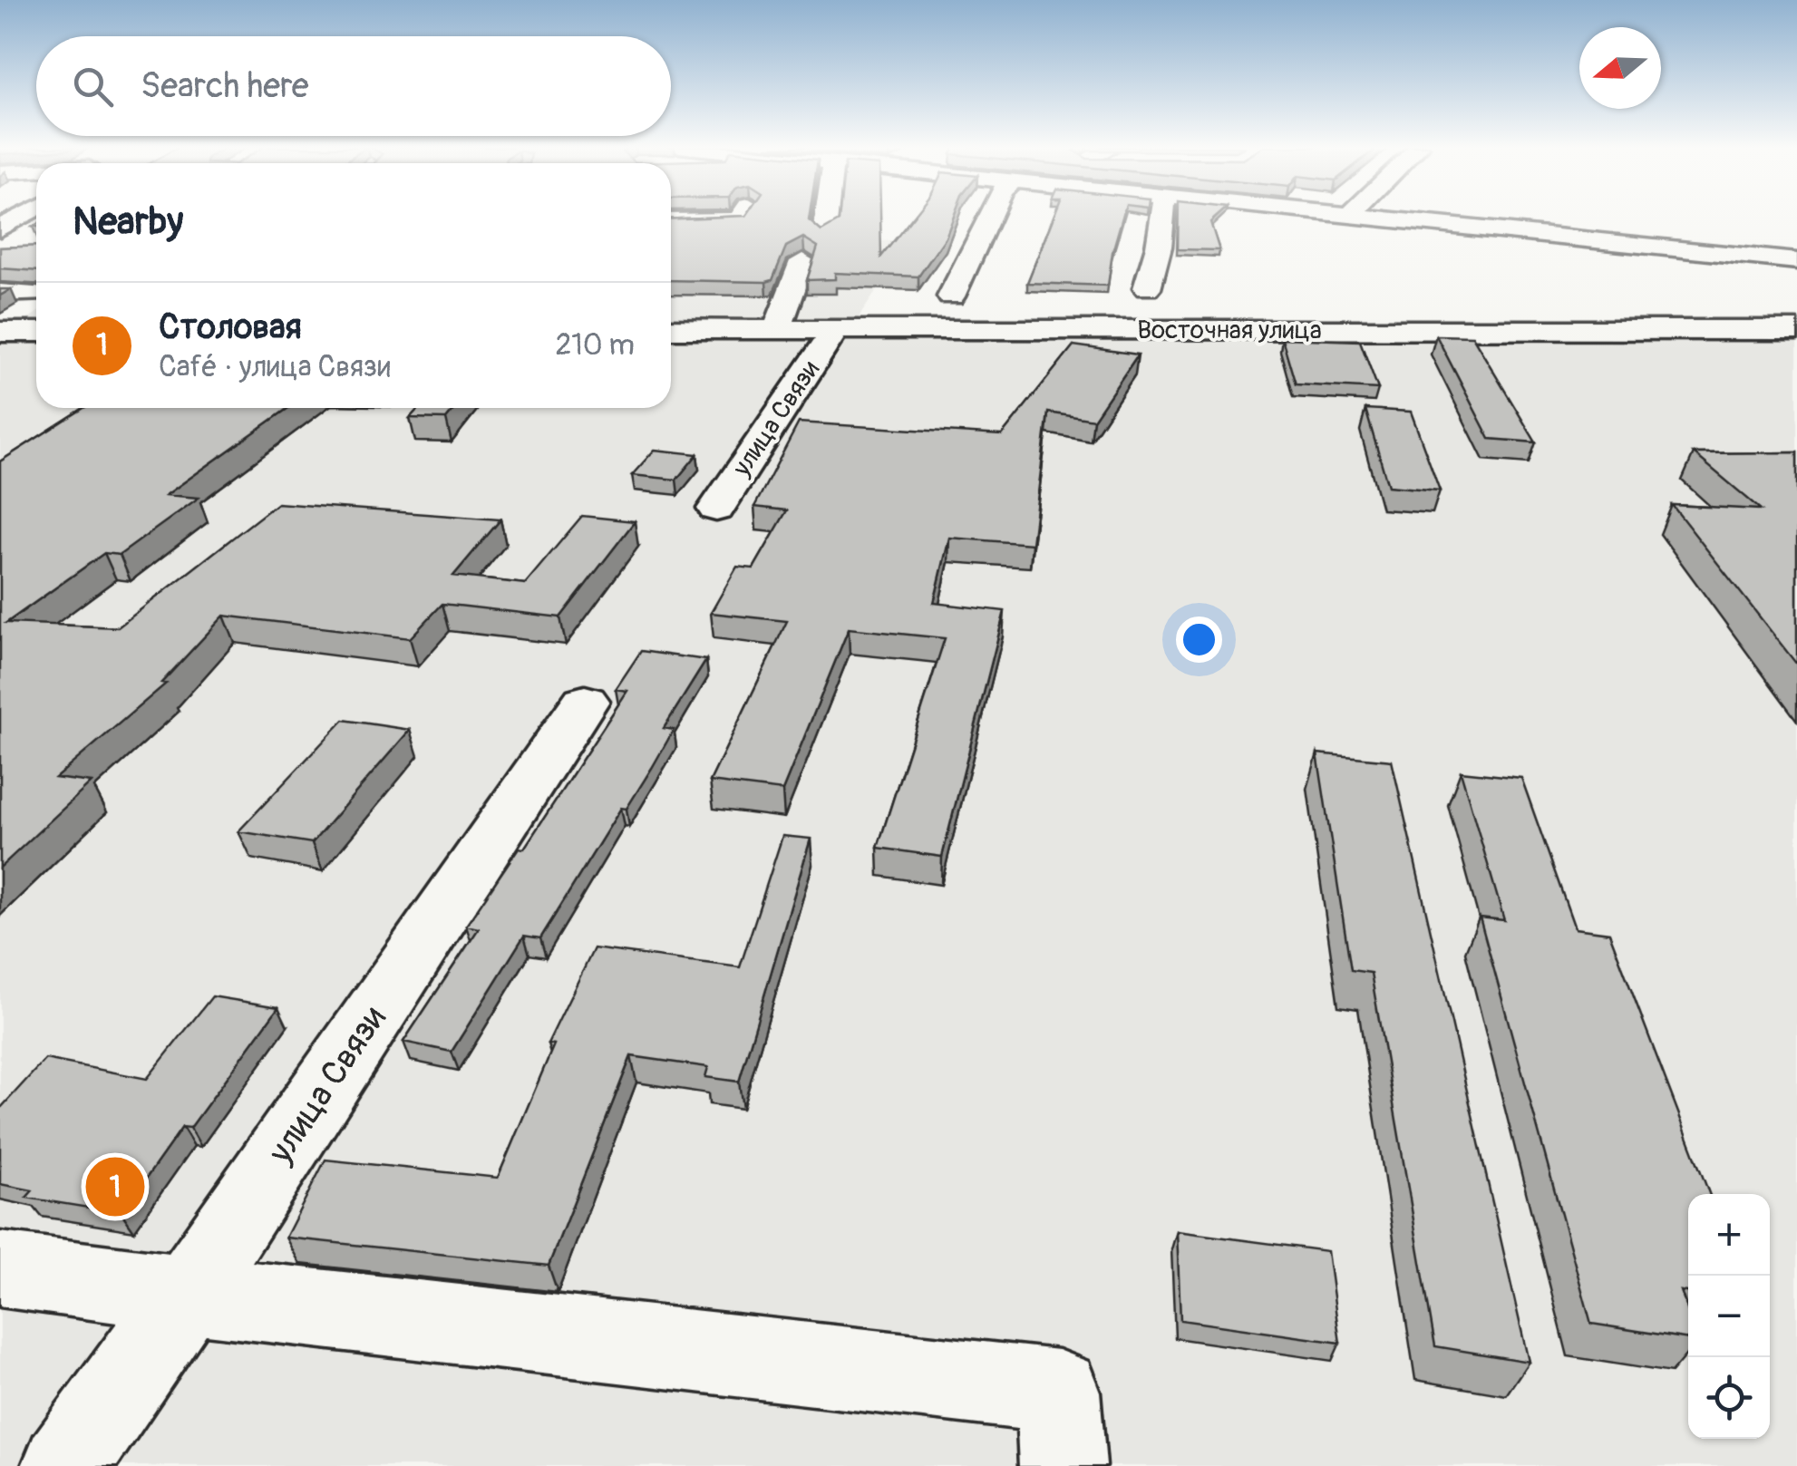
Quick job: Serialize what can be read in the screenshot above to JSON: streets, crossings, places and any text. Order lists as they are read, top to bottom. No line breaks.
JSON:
{"streets":{"street":["Восточная улица","улица Связи"]},"crossings":[["Восточная улица","улица Связи"]],"north":"left","page":{"search":"Search here","heading":"Nearby","list":[{"mark":"1","name":"Столовая","note":"Café · улица Связи","value":"210 m"}],"pins":"1","map_buttons":["+","−"]}}
